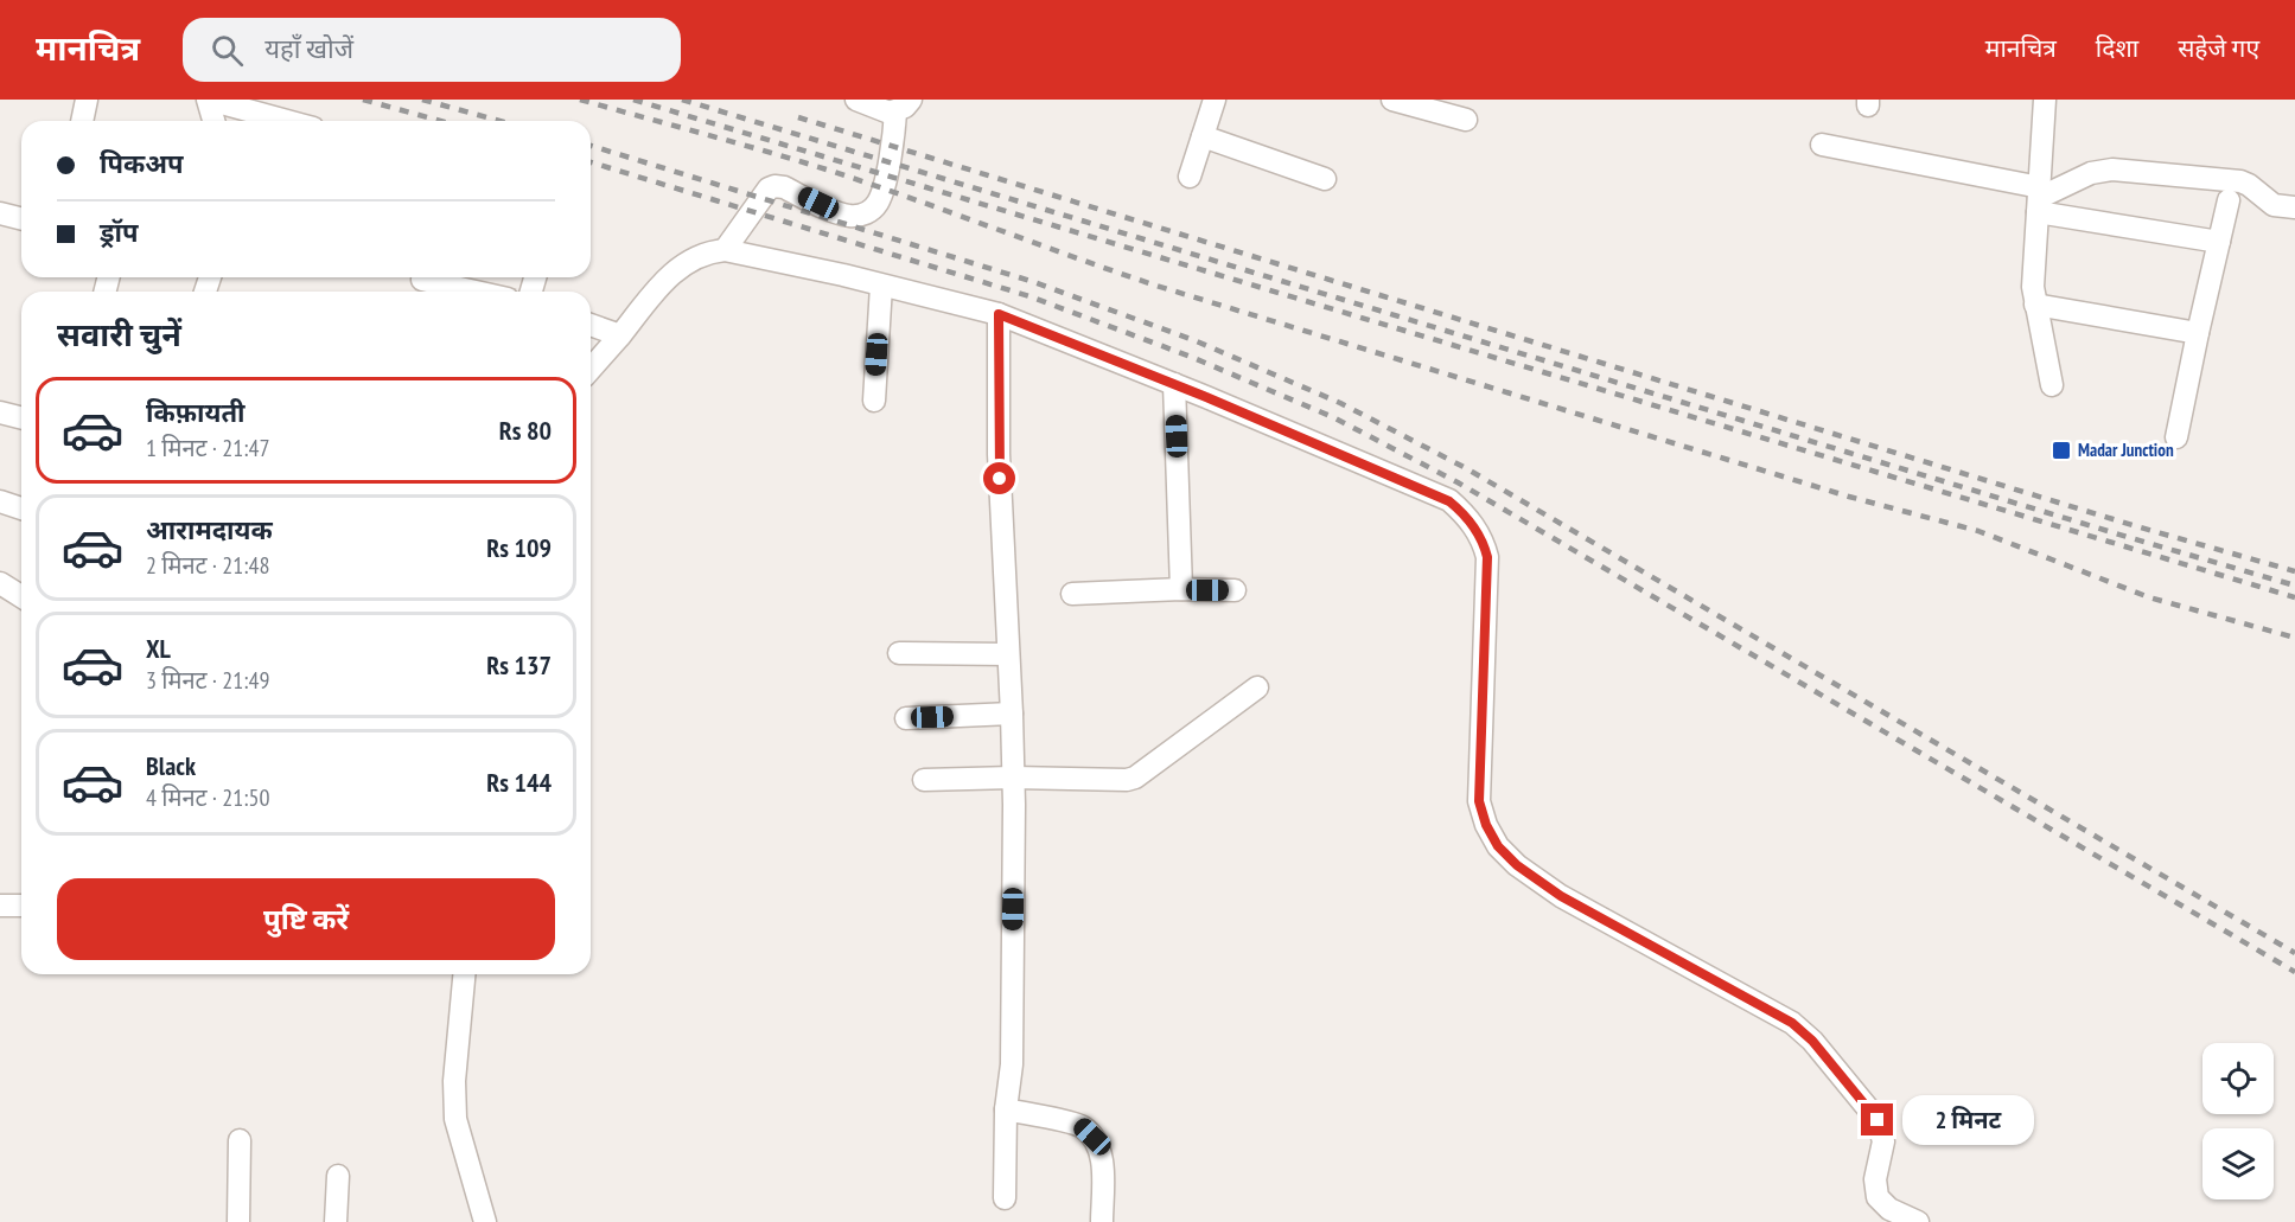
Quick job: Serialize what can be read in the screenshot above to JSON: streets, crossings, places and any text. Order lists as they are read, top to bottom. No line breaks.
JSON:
{"places":{"transit":["Madar Junction"]},"page":{"header":"मानचित्र","search":"यहाँ खोजें","nav":["मानचित्र","दिशा","सहेजे गए"],"banner":["पिकअप","ड्रॉप"],"heading":"सवारी चुनें","list":[{"name":"किफ़ायती","note":"1 मिनट · 21:47","value":"Rs 80"},{"name":"आरामदायक","note":"2 मिनट · 21:48","value":"Rs 109"},{"name":"XL","note":"3 मिनट · 21:49","value":"Rs 137"},{"name":"Black","note":"4 मिनट · 21:50","value":"Rs 144"}],"buttons":"पुष्टि करें","bubble":"2 मिनट"}}
